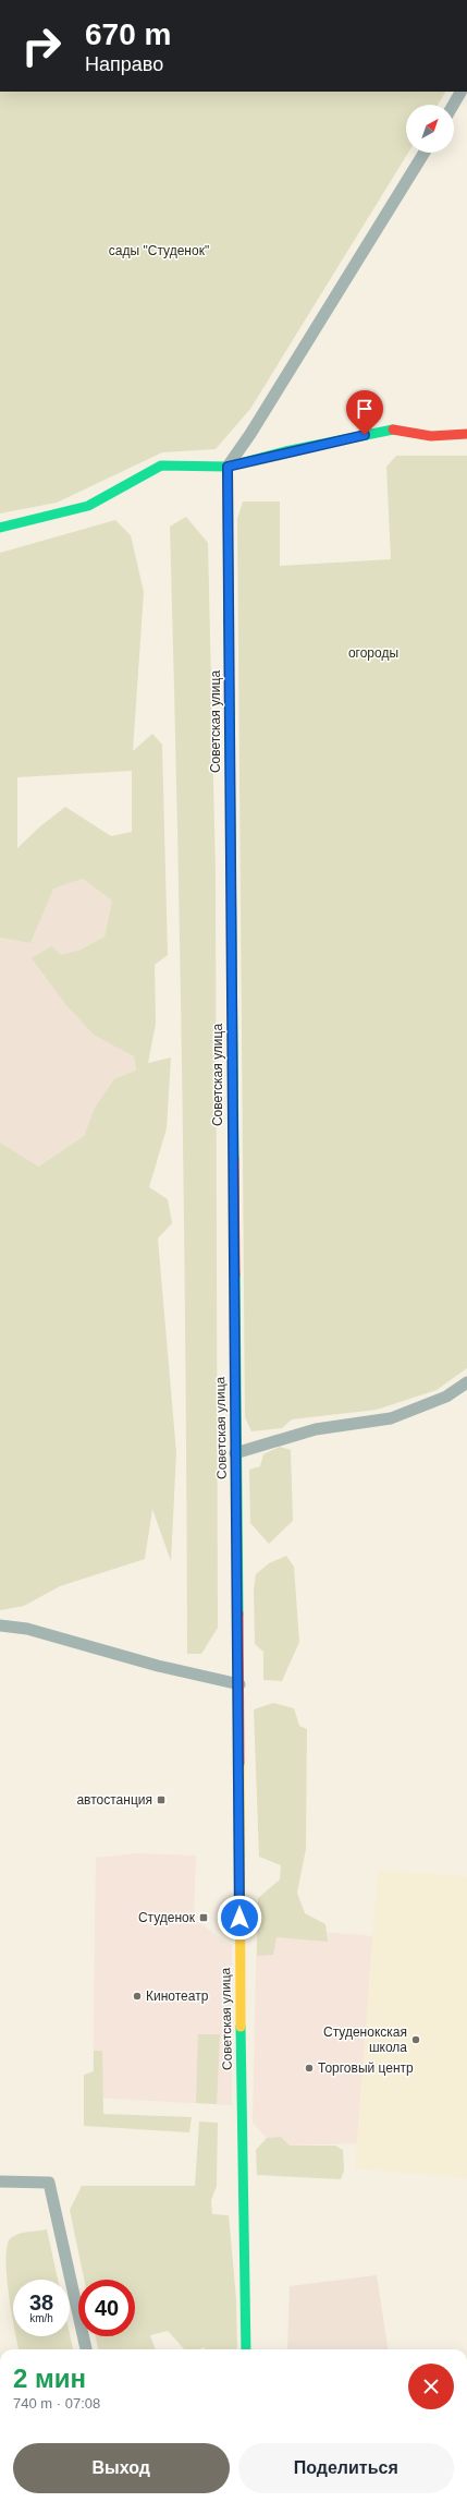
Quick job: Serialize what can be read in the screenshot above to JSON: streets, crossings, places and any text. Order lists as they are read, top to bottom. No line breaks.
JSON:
{"streets":{"street":["Советская улица"]},"parks":["сады \"Студенок\"","огороды"],"places":{"transit":["автостанция","Студенок"],"other":["Кинотеатр","Студенокская школа","Торговый центр"]},"north":"top right","page":{"turn":["670 m","Направо"],"speed":"38 km/h","limit":"40","heading":["2 мин","740 m · 07:08"],"buttons":["Выход","Поделиться"]}}
